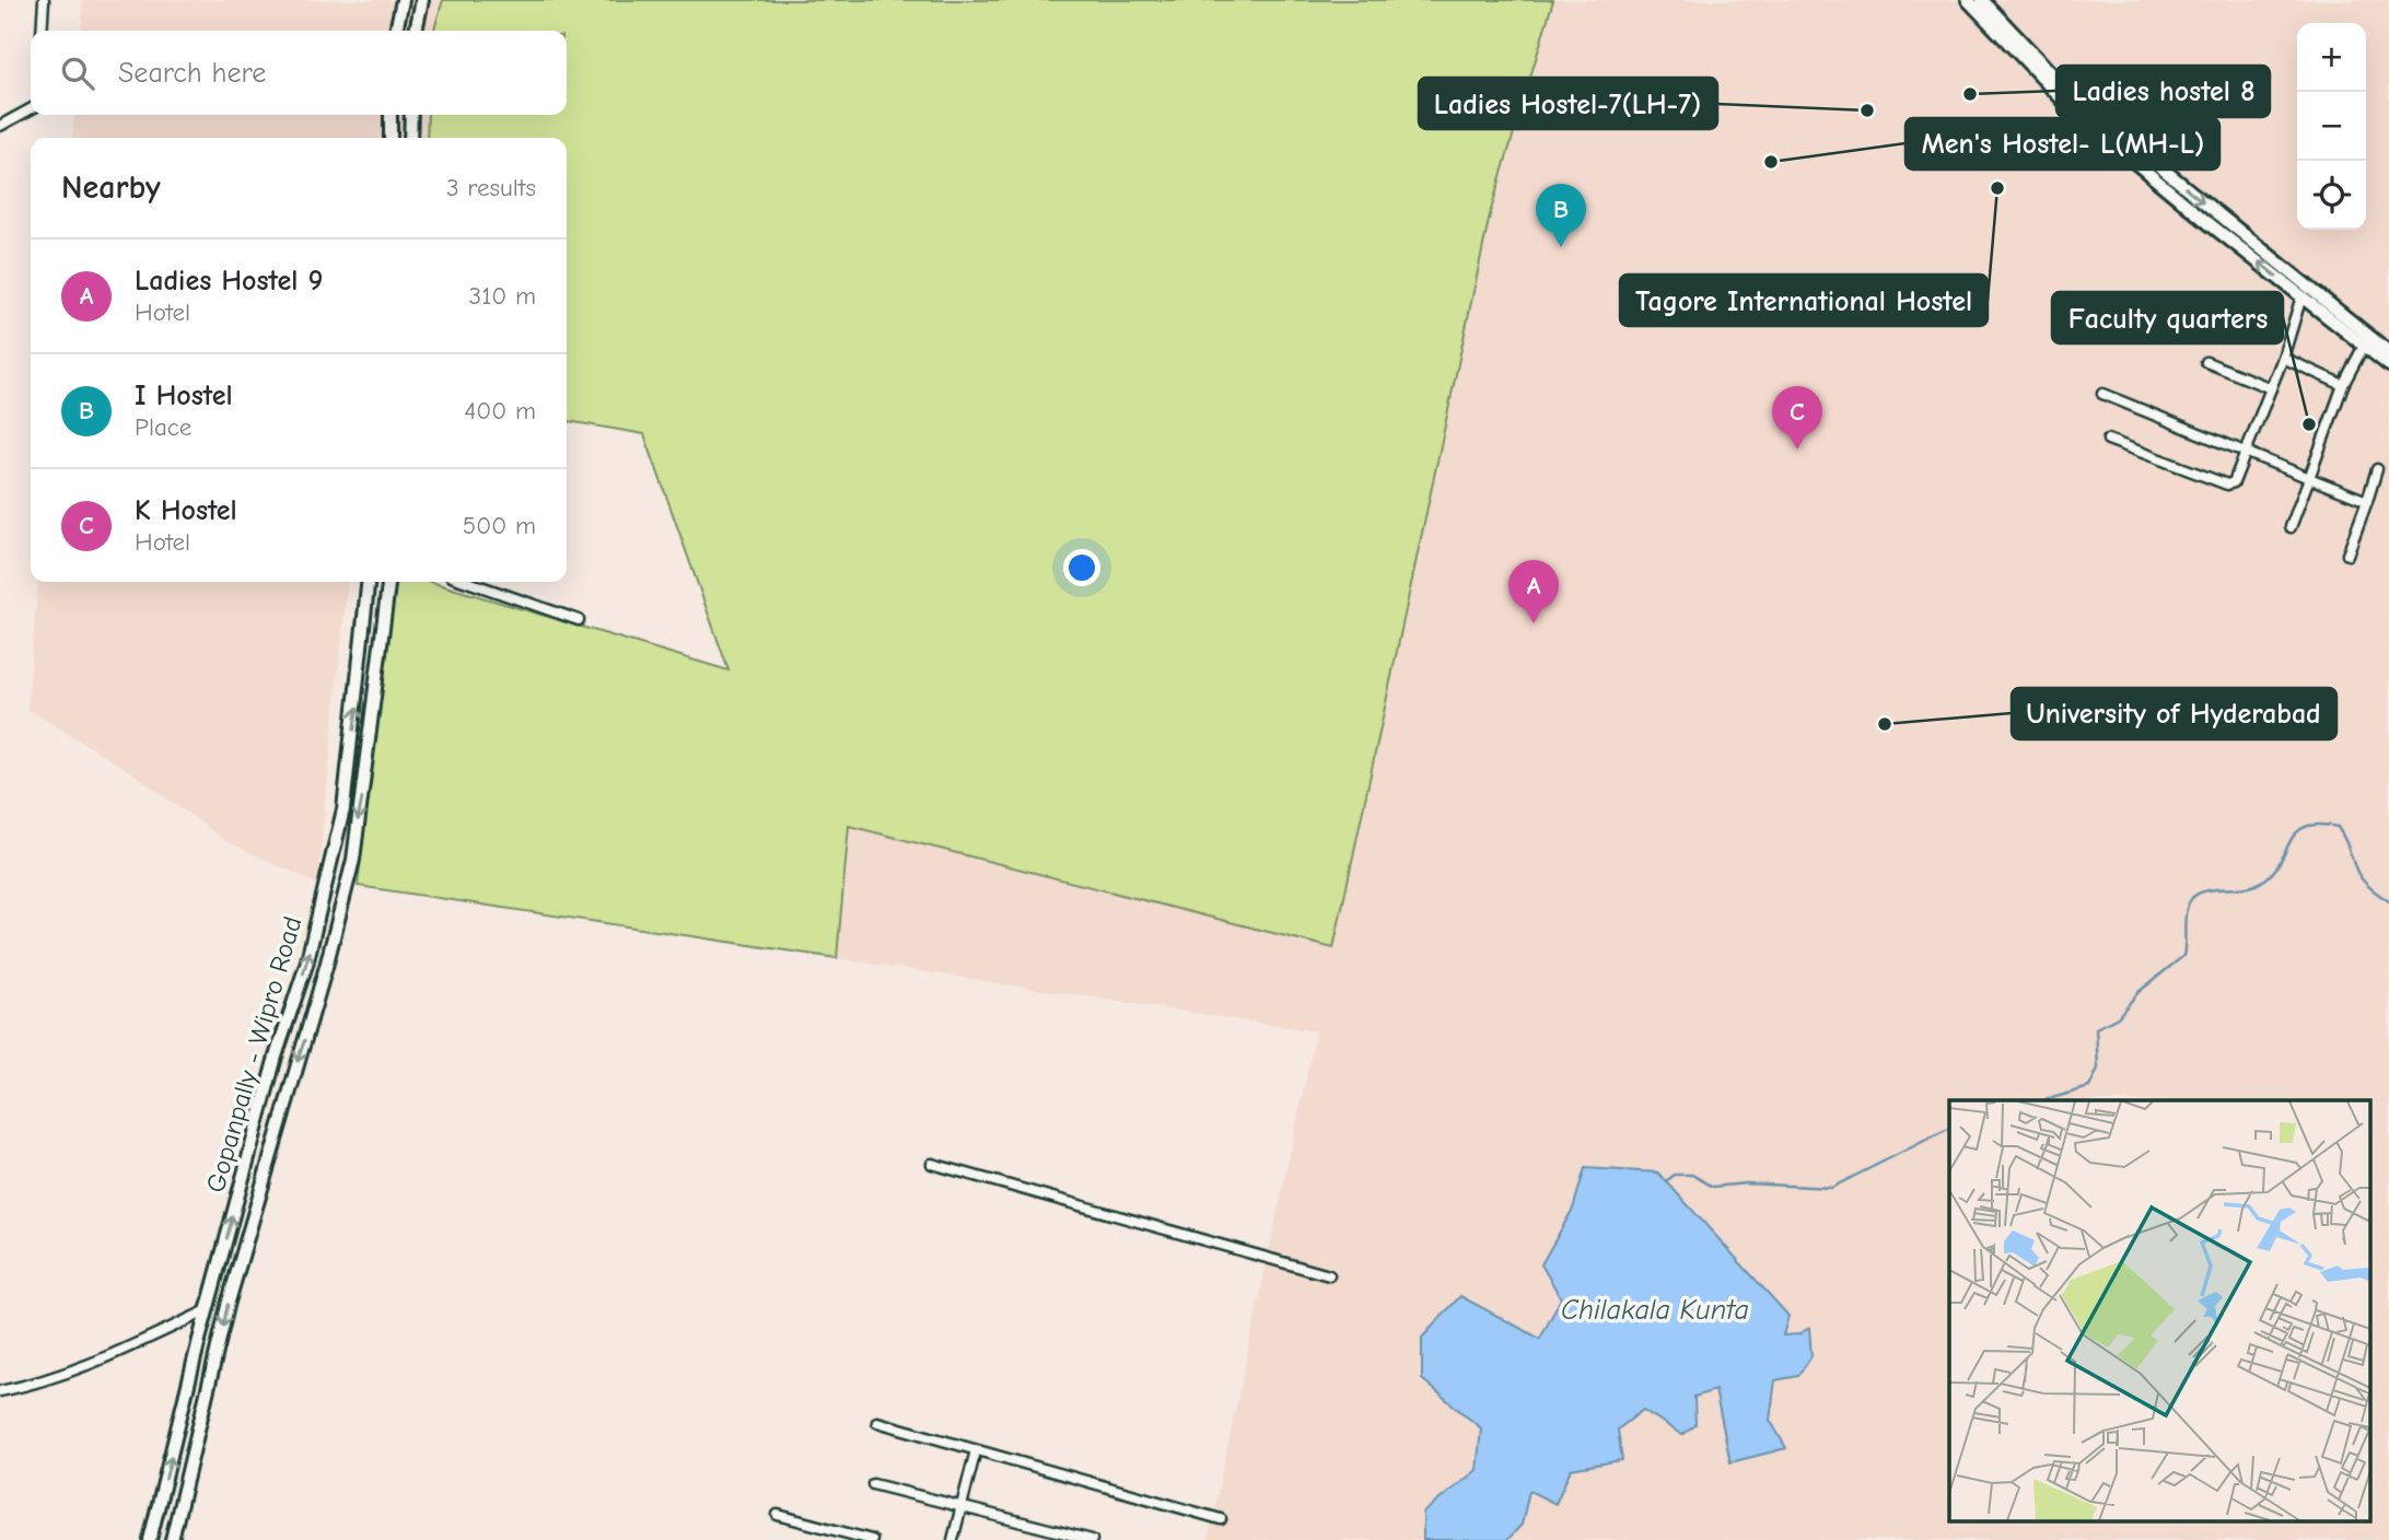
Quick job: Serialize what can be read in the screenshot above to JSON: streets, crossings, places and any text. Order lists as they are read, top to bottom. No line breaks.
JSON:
{"streets":{"main road":["Gopanpally - Wipro Road"]},"water":["Chilakala Kunta"],"places":["Ladies hostel 8","Ladies Hostel-7(LH-7)","Men's Hostel- L(MH-L)","Tagore International Hostel","Faculty quarters","University of Hyderabad"],"page":{"map_buttons":["+","−"],"search":"Search here","heading":["Nearby","3 results"],"pins":["B","C","A"],"list":[{"mark":"A","name":"Ladies Hostel 9","note":"Hotel","value":"310 m"},{"mark":"B","name":"I Hostel","note":"Place","value":"400 m"},{"mark":"C","name":"K Hostel","note":"Hotel","value":"500 m"}]}}
